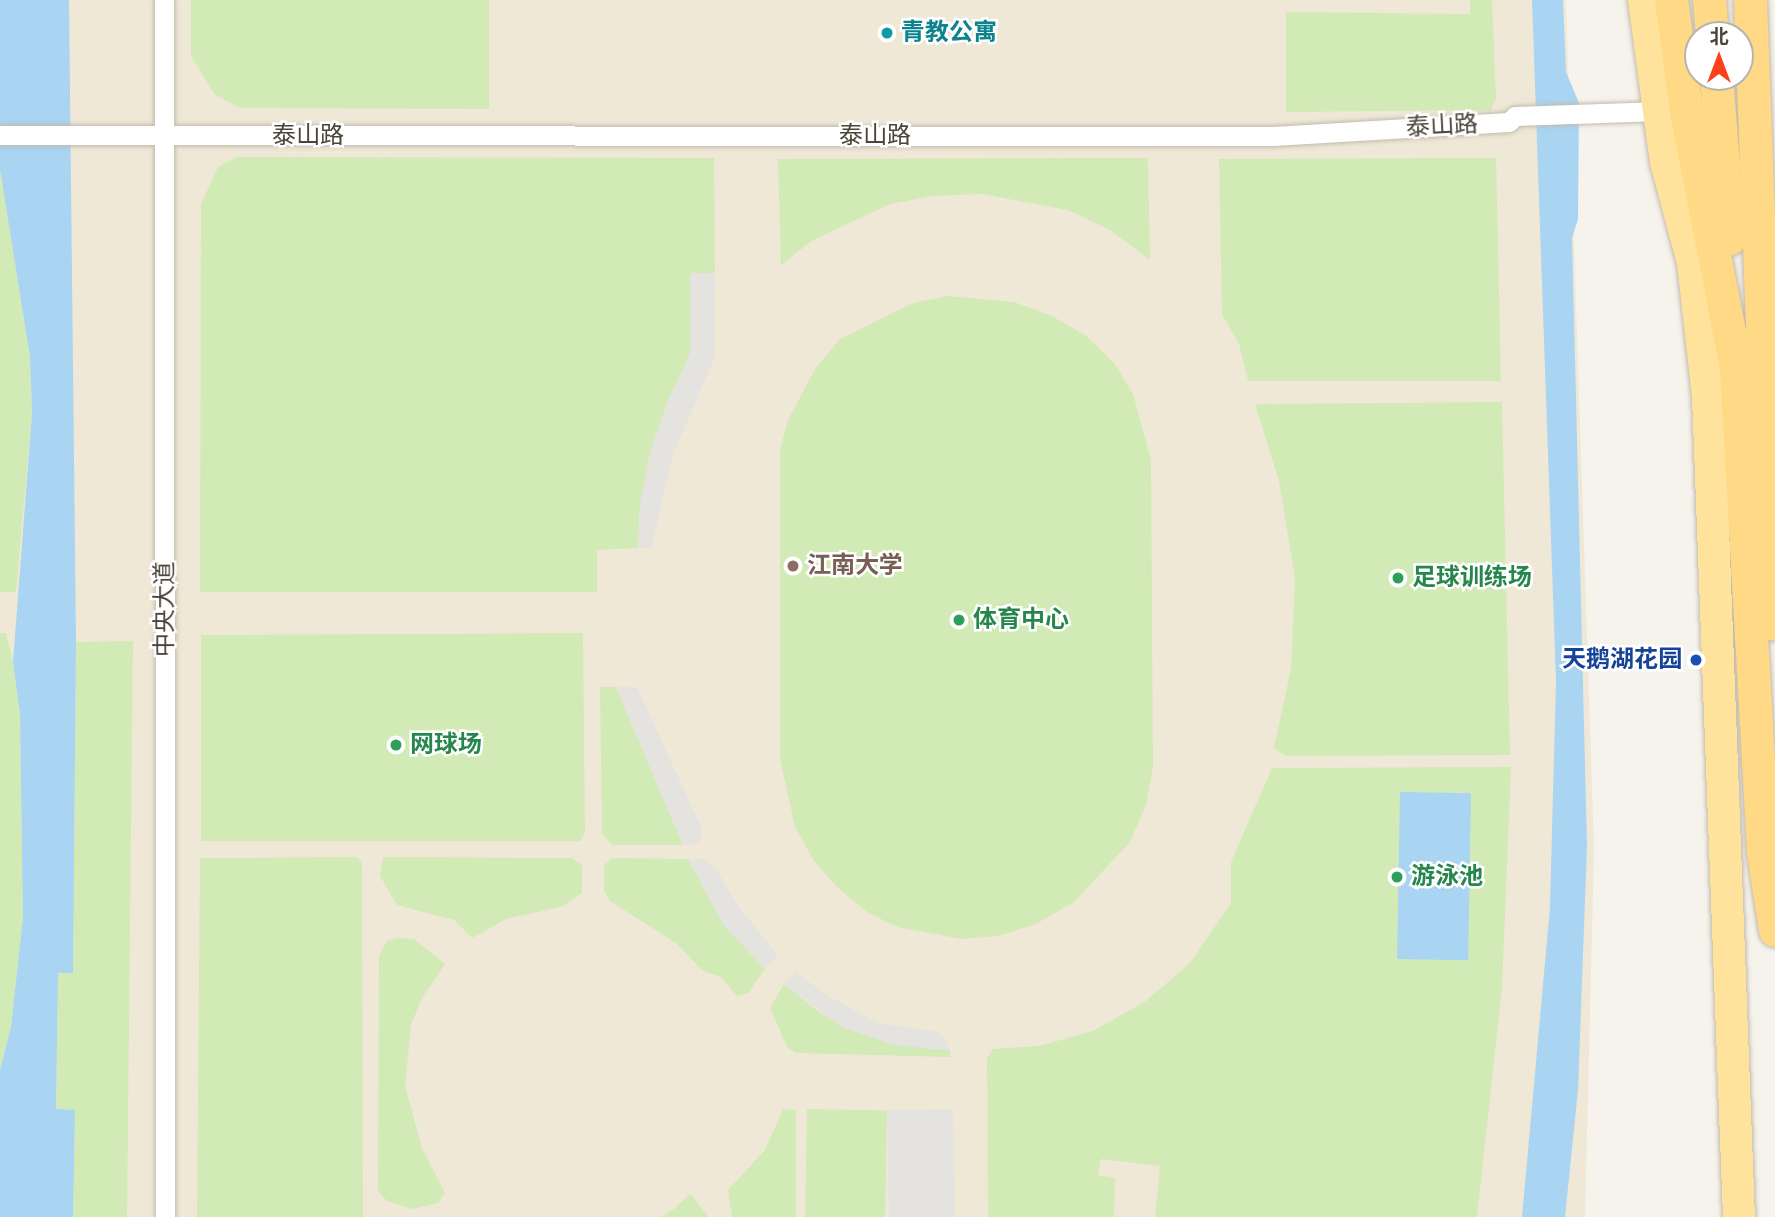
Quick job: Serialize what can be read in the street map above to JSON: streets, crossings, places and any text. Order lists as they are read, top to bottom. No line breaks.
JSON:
{"streets":{"street":["泰山路","中央大道"]},"crossings":[["泰山路","中央大道"]],"places":["青教公寓","江南大学","足球训练场","体育中心","天鹅湖花园","网球场","游泳池"],"north":"top"}
